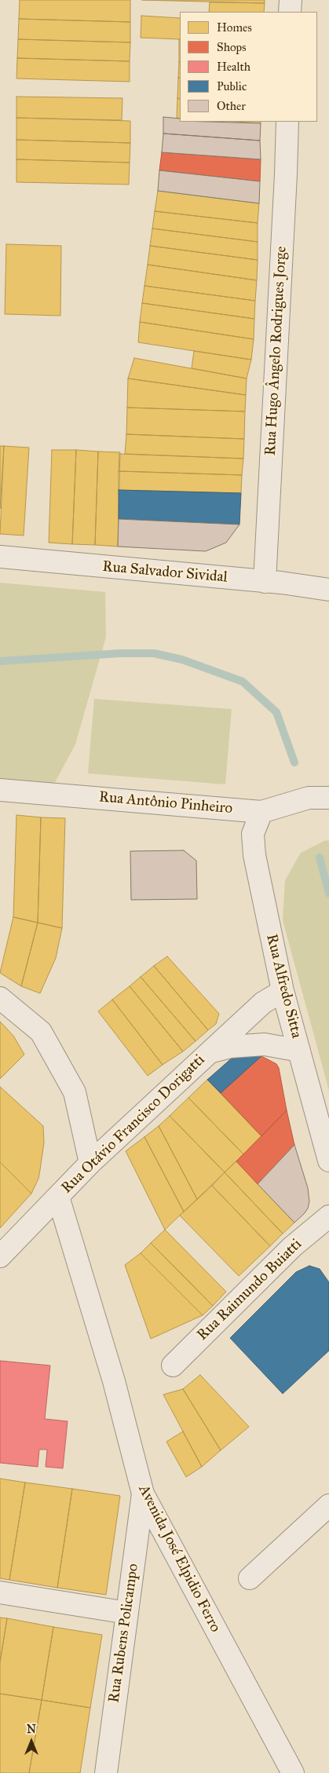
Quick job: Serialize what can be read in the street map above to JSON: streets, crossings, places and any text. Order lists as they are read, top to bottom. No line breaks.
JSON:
{"streets":{"street":["Rua Hugo Ângelo Rodrigues Jorge","Rua Salvador Sividal","Rua Antônio Pinheiro","Rua Alfredo Sitta","Rua Otávio Francisco Dorigatti","Rua Raimundo Buiatti","Avenida José Elpidio Ferro","Rua Rubens Policampo"]},"crossings":[["Rua Hugo Ângelo Rodrigues Jorge","Rua Salvador Sividal"],["Rua Antônio Pinheiro","Rua Alfredo Sitta"],["Rua Alfredo Sitta","Rua Otávio Francisco Dorigatti"],["Rua Otávio Francisco Dorigatti","Avenida José Elpidio Ferro"],["Avenida José Elpidio Ferro","Rua Rubens Policampo"]],"legend":["Homes","Shops","Health","Public","Other"],"north":"top"}
